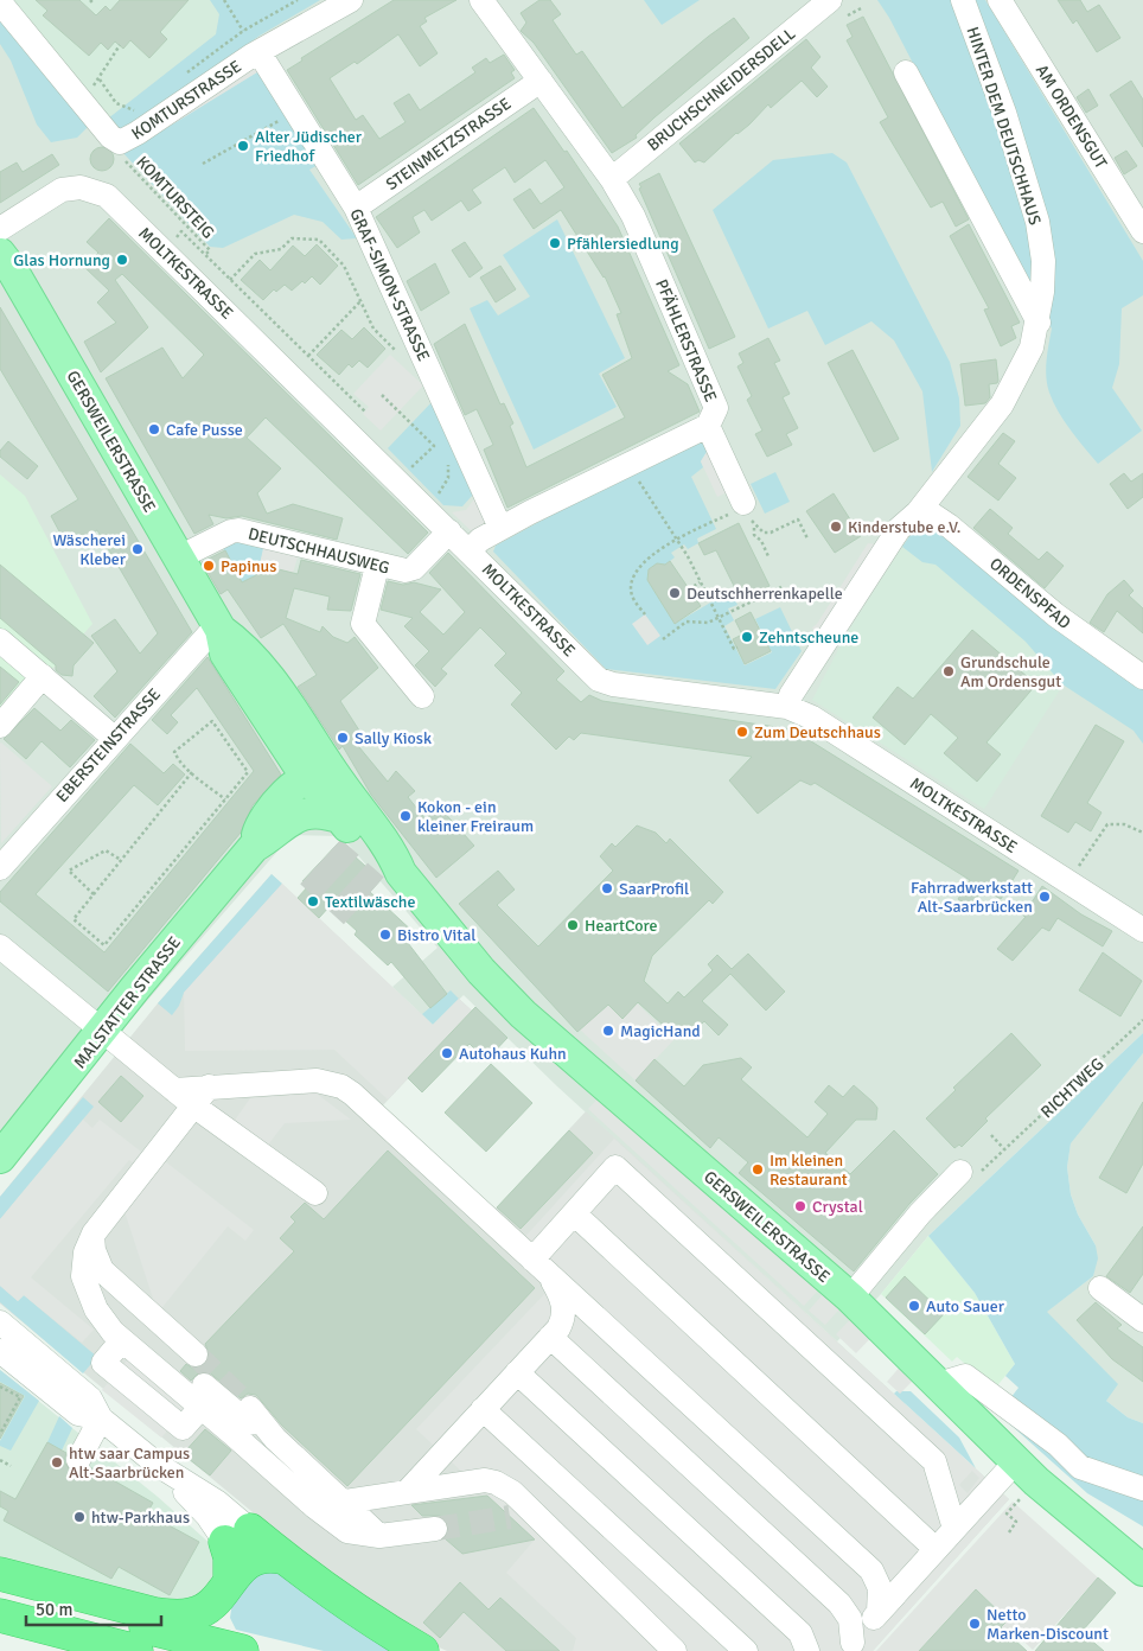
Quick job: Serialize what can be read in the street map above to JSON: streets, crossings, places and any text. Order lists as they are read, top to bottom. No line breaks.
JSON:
{"streets":{"main road":["GERSWEILERSTRASSE","MALSTATTER STRASSE"],"street":["BRUCHSCHNEIDERSDELL","KOMTURSTRASSE","AM ORDENSGUT","HINTER DEM DEUTSCHHAUS","STEINMETZSTRASSE","MOLTKESTRASSE","GRAF-SIMON-STRASSE","PFÄHLERSTRASSE","DEUTSCHHAUSWEG","ORDENSPFAD","EBERSTEINSTRASSE"],"path":["KOMTURSTEIG","RICHTWEG"]},"crossings":[["BRUCHSCHNEIDERSDELL","PFÄHLERSTRASSE"],["KOMTURSTRASSE","GRAF-SIMON-STRASSE"],["HINTER DEM DEUTSCHHAUS","MOLTKESTRASSE"],["HINTER DEM DEUTSCHHAUS","ORDENSPFAD"],["STEINMETZSTRASSE","GRAF-SIMON-STRASSE"],["STEINMETZSTRASSE","PFÄHLERSTRASSE"],["MOLTKESTRASSE","PFÄHLERSTRASSE"],["MOLTKESTRASSE","DEUTSCHHAUSWEG"],["GRAF-SIMON-STRASSE","PFÄHLERSTRASSE"],["GERSWEILERSTRASSE","DEUTSCHHAUSWEG"],["GERSWEILERSTRASSE","EBERSTEINSTRASSE"],["GERSWEILERSTRASSE","MALSTATTER STRASSE"]],"places":["Alter Jüdischer Friedhof","Pfählersiedlung","Glas Hornung","Cafe Pusse","Kinderstube e.V.","Wäscherei Kleber","Papinus","Deutschherrenkapelle","Zehntscheune","Grundschule Am Ordensgut","Zum Deutschhaus","Sally Kiosk","Kokon - ein kleiner Freiraum","SaarProfil","Fahrradwerkstatt Alt-Saarbrücken","Textilwäsche","HeartCore","Bistro Vital","MagicHand","Autohaus Kuhn","Im kleinen Restaurant","Crystal","Auto Sauer","htw saar Campus Alt-Saarbrücken","htw-Parkhaus","Netto Marken-Discount"],"scale_bar":"50 m"}
